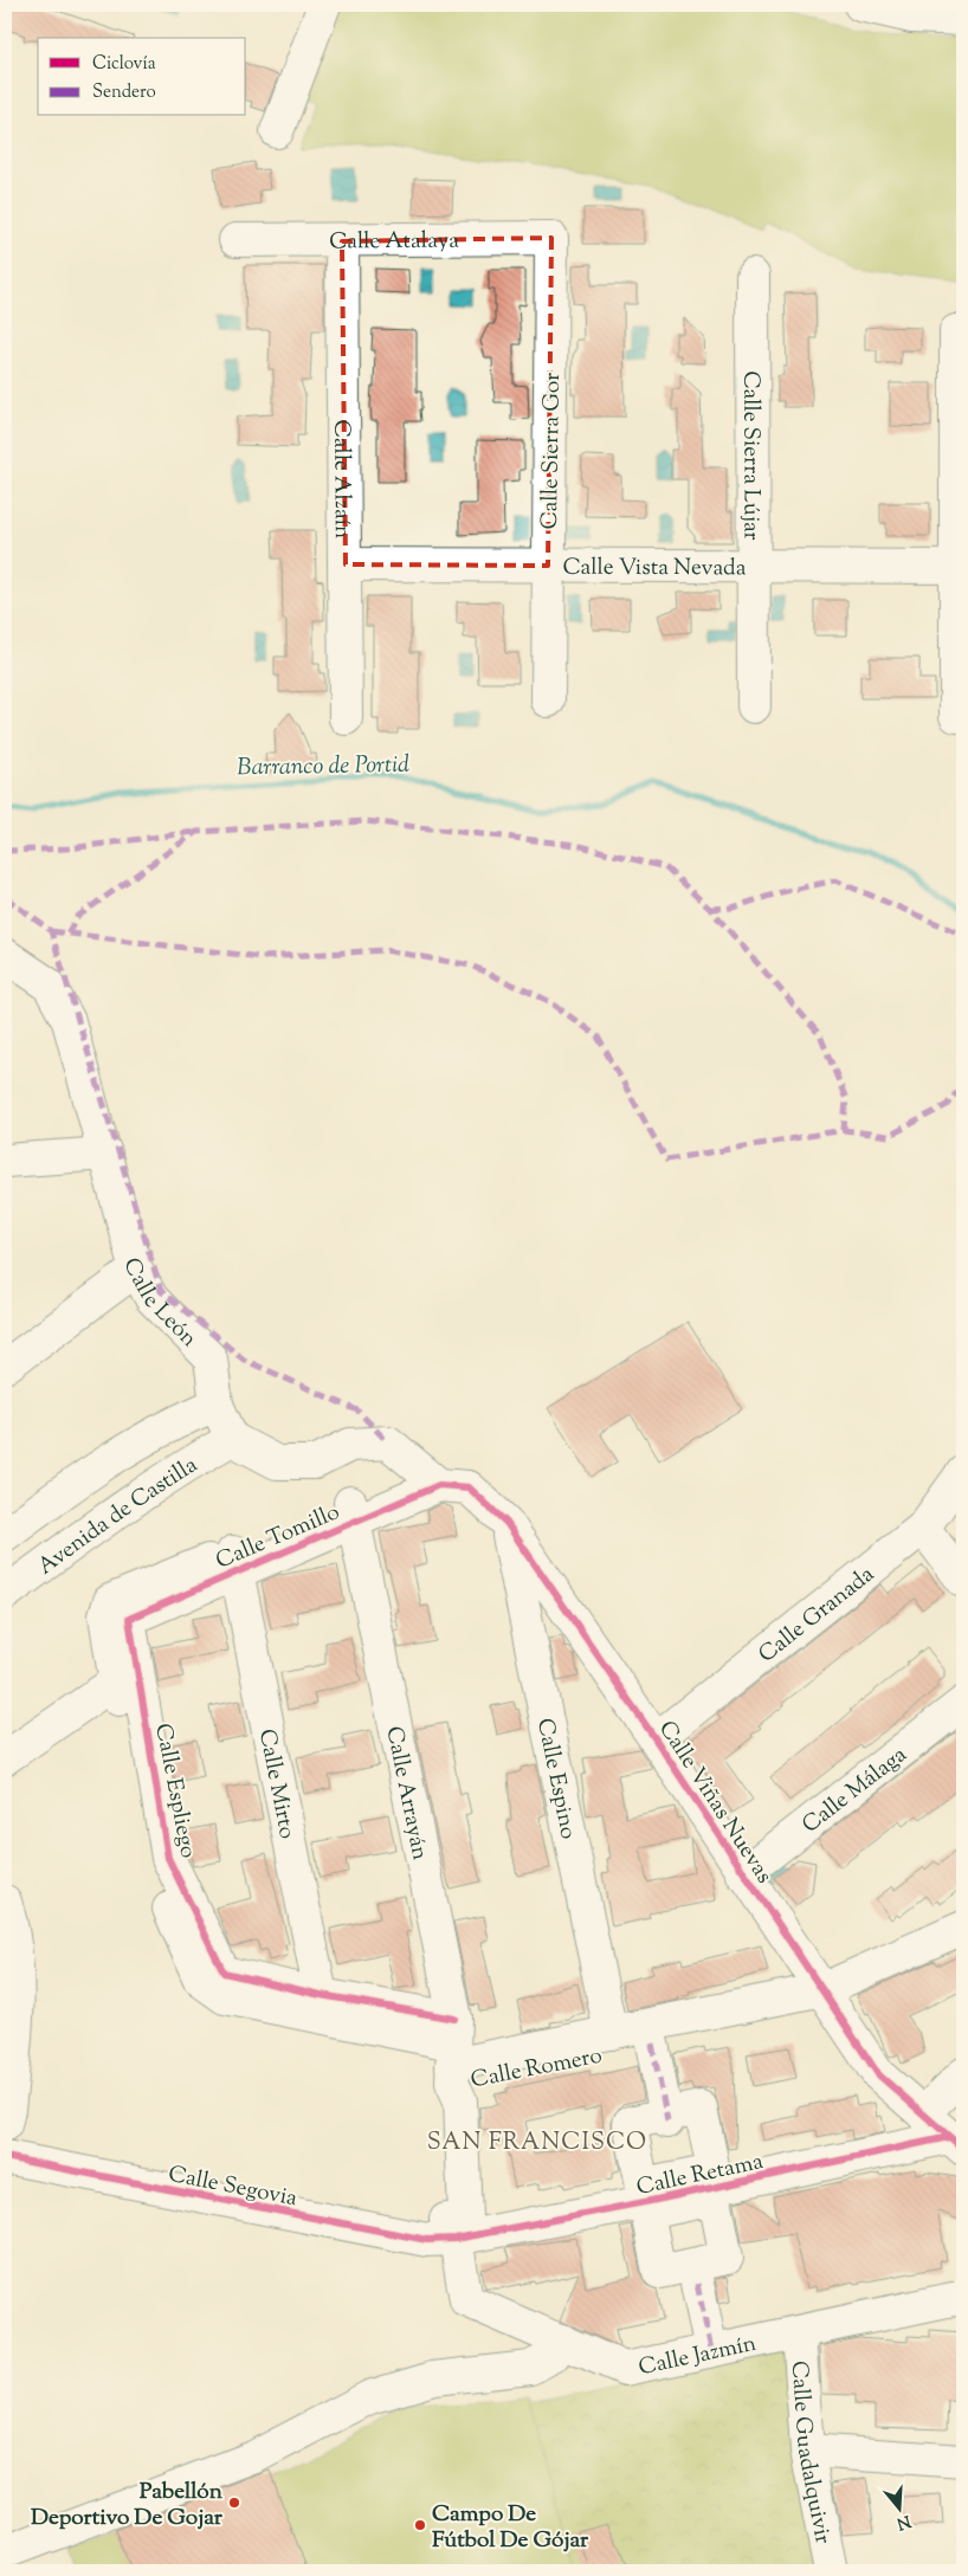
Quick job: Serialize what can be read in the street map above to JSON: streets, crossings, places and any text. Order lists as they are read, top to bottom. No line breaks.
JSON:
{"streets":{"street":["Calle Atalaya","Calle Sierra Gor","Calle Sierra Lújar","Calle Alzaín","Calle Vista Nevada","Calle León","Avenida de Castilla","Calle Tomillo","Calle Granada","Calle Espino","Calle Mirto","Calle Málaga","Calle Espliego","Calle Arrayán","Calle Viñas Nuevas","Calle Romero","Calle Retama","Calle Segovia","Calle Jazmín","Calle Guadalquivir"]},"crossings":[["Calle Atalaya","Calle Sierra Gor"],["Calle Atalaya","Calle Alzaín"],["Calle Sierra Gor","Calle Vista Nevada"],["Calle Sierra Lújar","Calle Vista Nevada"],["Calle Alzaín","Calle Vista Nevada"],["Calle León","Avenida de Castilla"],["Calle Tomillo","Calle Mirto"],["Calle Tomillo","Calle Espliego"],["Calle Tomillo","Calle Arrayán"],["Calle Tomillo","Calle Viñas Nuevas"],["Calle Granada","Calle Viñas Nuevas"],["Calle Espino","Calle Viñas Nuevas"],["Calle Espino","Calle Romero"],["Calle Mirto","Calle Espliego"],["Calle Málaga","Calle Viñas Nuevas"],["Calle Espliego","Calle Arrayán"],["Calle Espliego","Calle Romero"],["Calle Espliego","Calle Jazmín"],["Calle Arrayán","Calle Romero"],["Calle Arrayán","Calle Jazmín"],["Calle Viñas Nuevas","Calle Romero"],["Calle Viñas Nuevas","Calle Retama"],["Calle Romero","Calle Jazmín"],["Calle Retama","Calle Segovia"],["Calle Retama","Calle Jazmín"],["Calle Segovia","Calle Jazmín"],["Calle Jazmín","Calle Guadalquivir"]],"districts":["SAN FRANCISCO"],"water":["Barranco de Portid"],"places":["Pabellón Deportivo De Gojar","Campo De Fútbol De Gójar"],"legend":["Ciclovía","Sendero"],"north":"bottom"}
